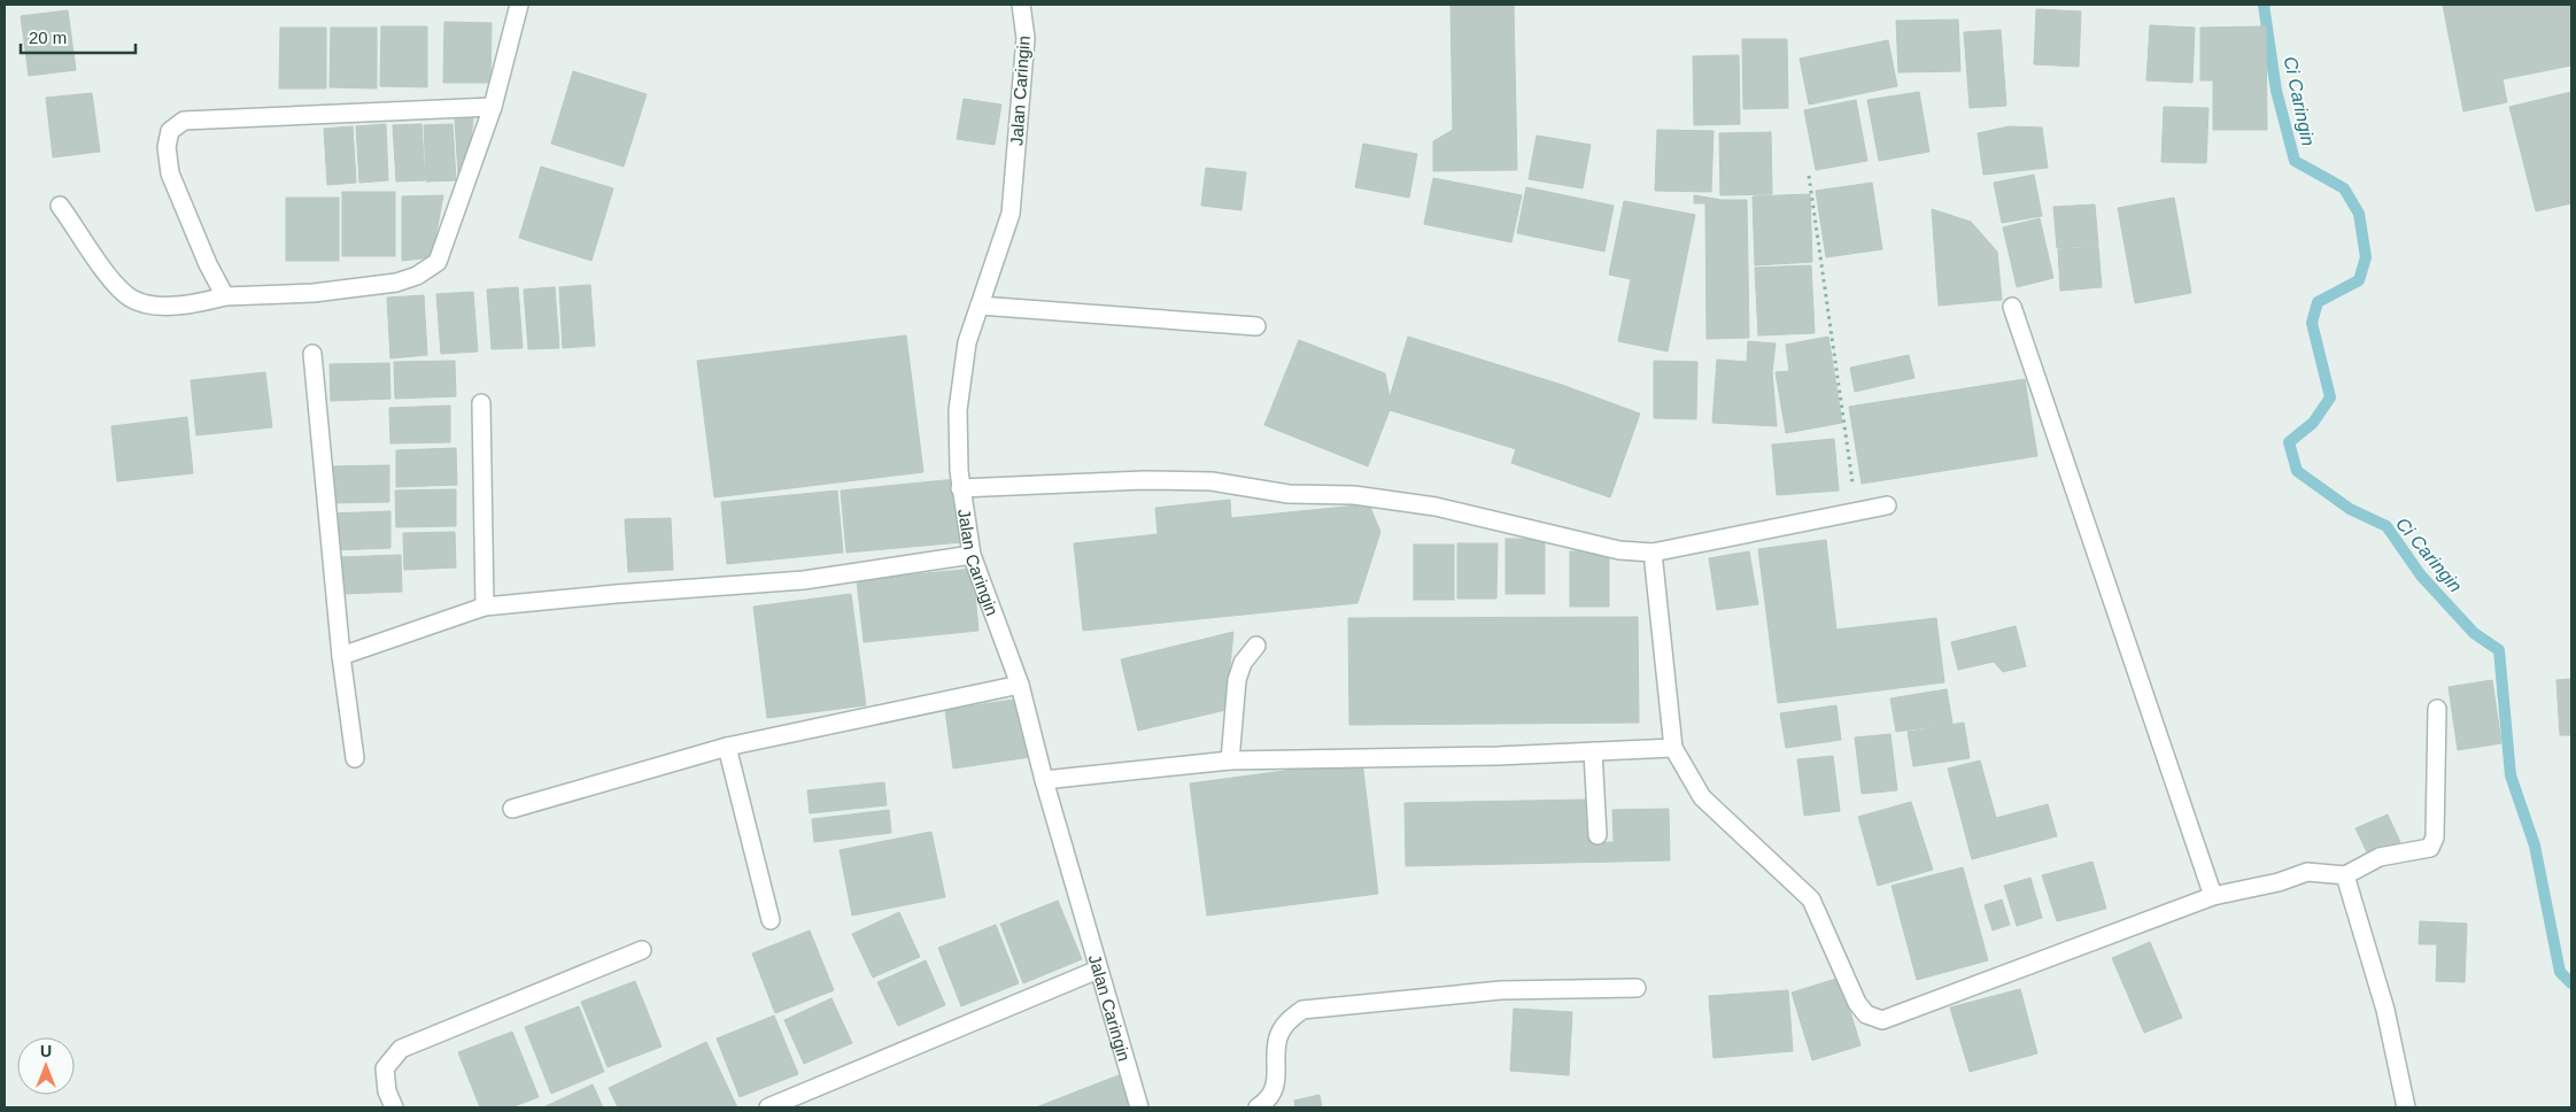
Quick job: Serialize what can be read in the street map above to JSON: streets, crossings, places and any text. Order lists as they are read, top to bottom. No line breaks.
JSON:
{"streets":{"street":["Jalan Caringin"]},"water":["Ci Caringin"],"scale_bar":"20 m","north":"top"}
